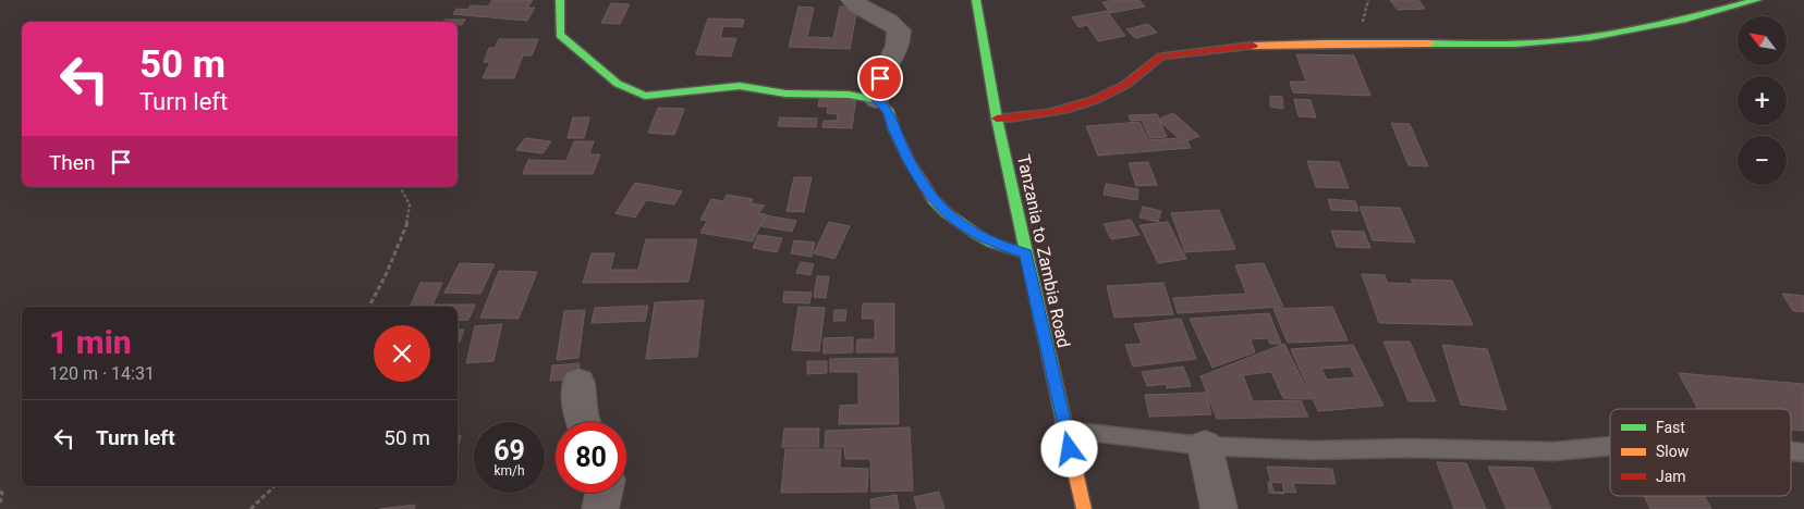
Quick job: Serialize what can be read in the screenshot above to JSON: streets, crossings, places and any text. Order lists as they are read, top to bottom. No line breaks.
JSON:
{"streets":{"main road":["Tanzania to Zambia Road"]},"legend":["Fast","Slow","Jam"],"north":"top left","page":{"map_buttons":["+","−"],"turn":["50 m","Turn left"],"then":"Then","heading":["1 min","120 m · 14:31"],"list":[{"name":"Turn left","value":"50 m"}],"speed":"69 km/h","limit":"80"}}
